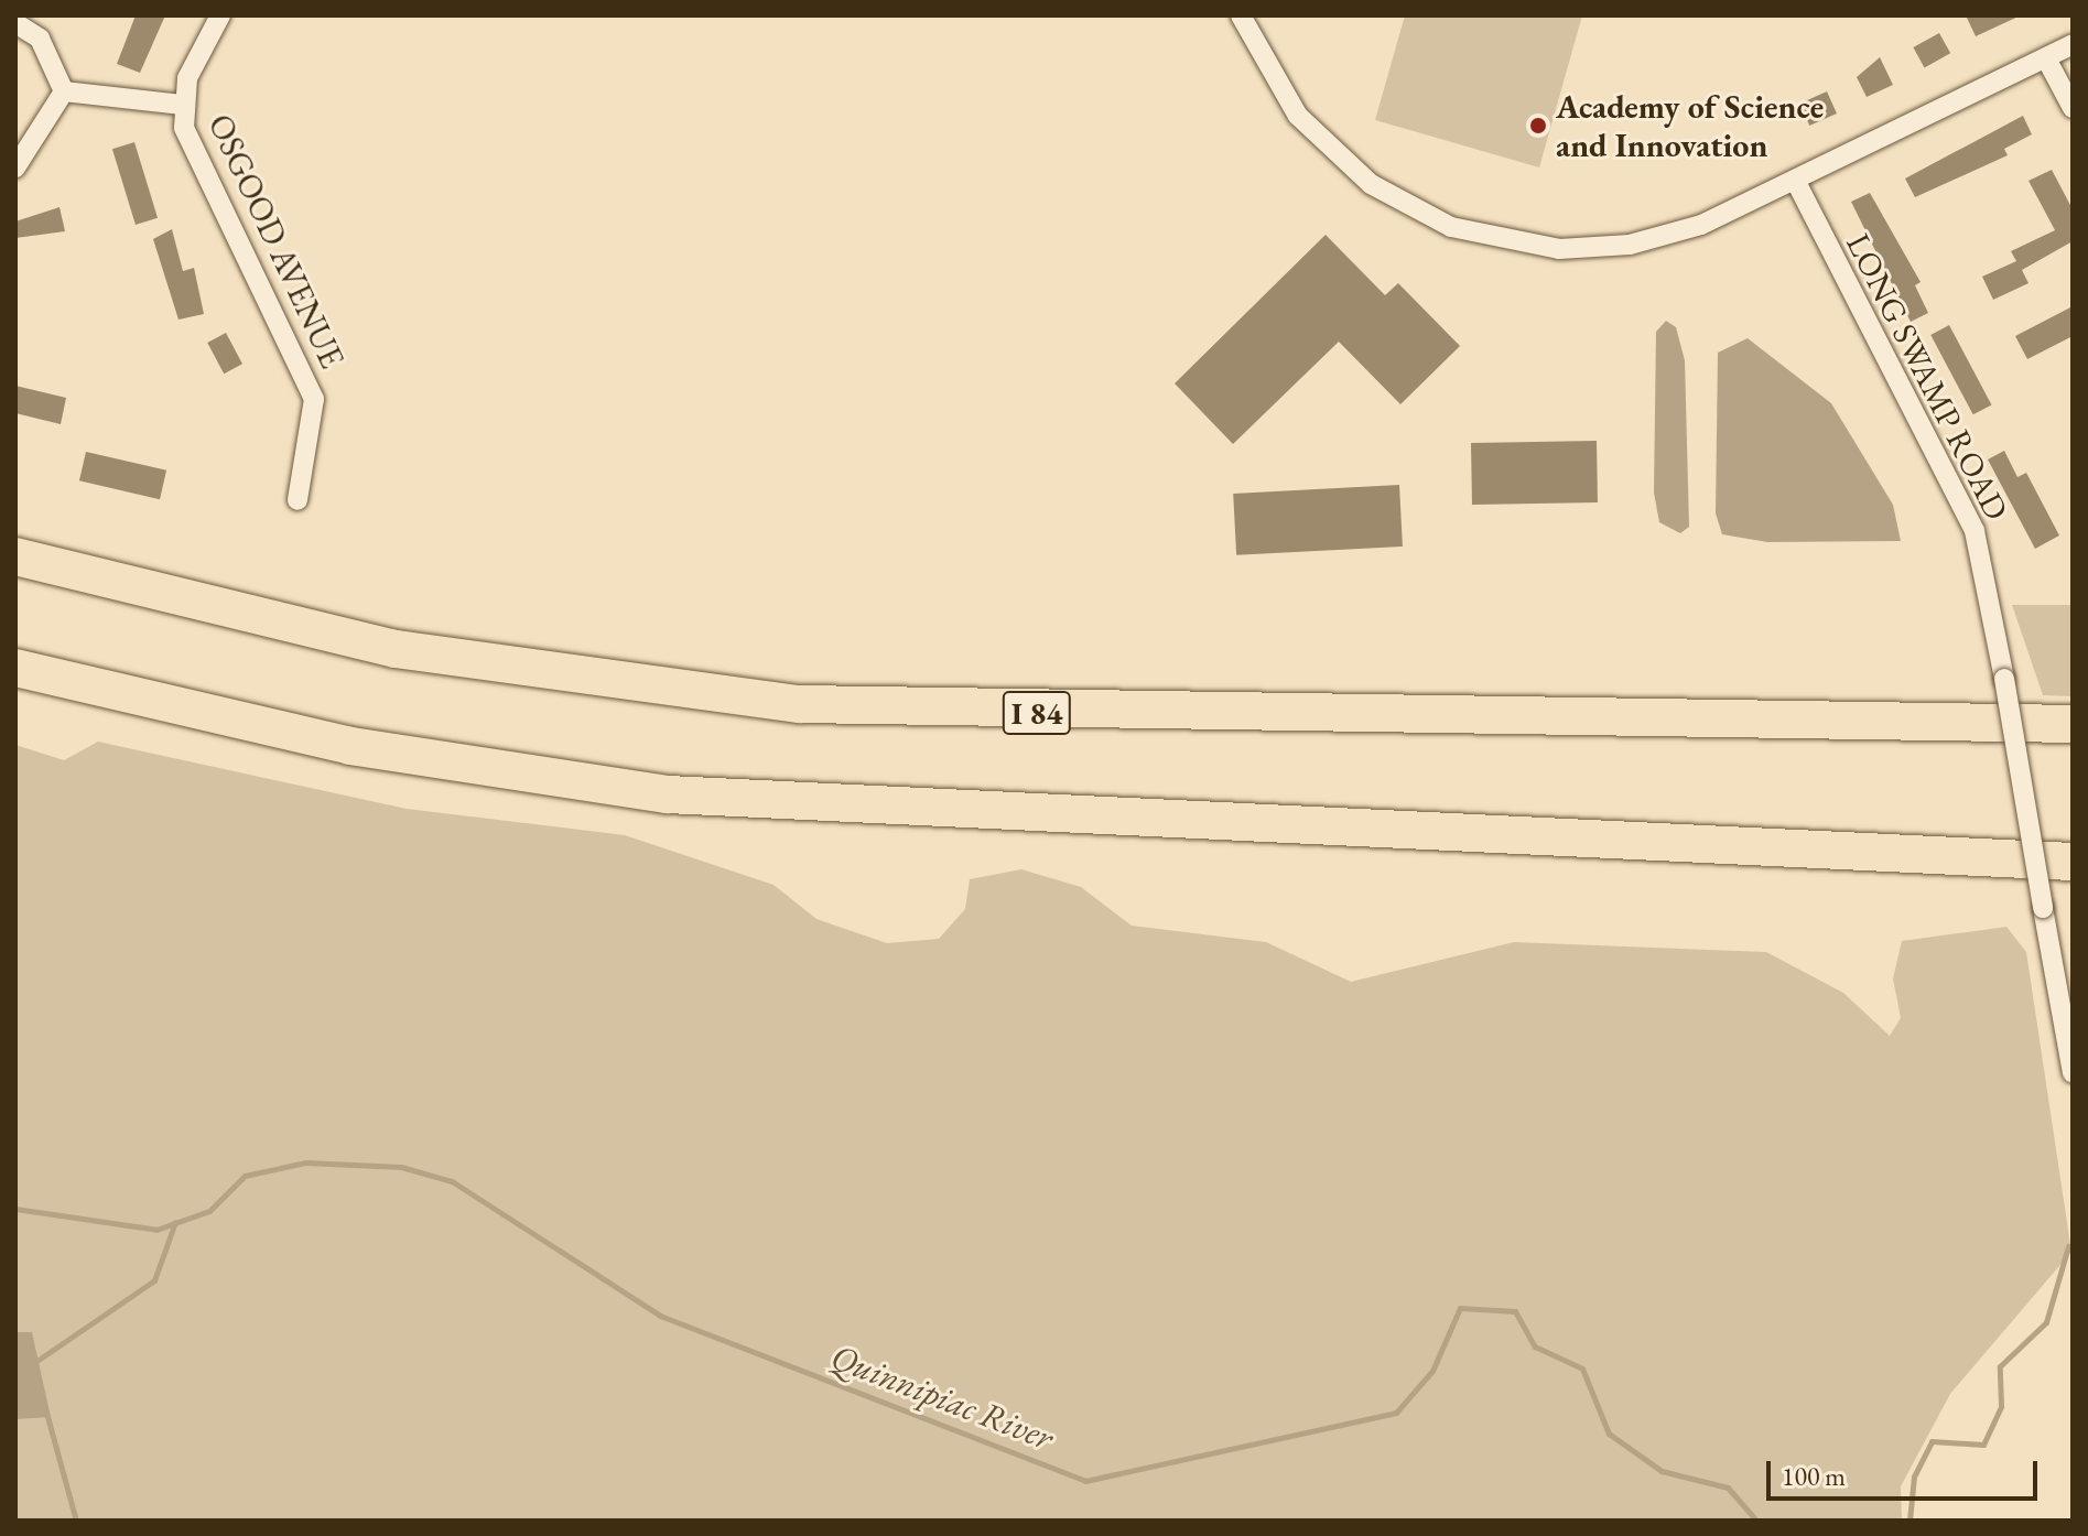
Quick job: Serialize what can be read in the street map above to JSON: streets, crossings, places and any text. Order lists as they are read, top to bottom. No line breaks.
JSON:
{"streets":{"highway":["I 84"],"street":["OSGOOD AVENUE","LONG SWAMP ROAD"]},"water":["Quinnipiac River"],"places":["Academy of Science and Innovation"],"scale_bar":"100 m"}
